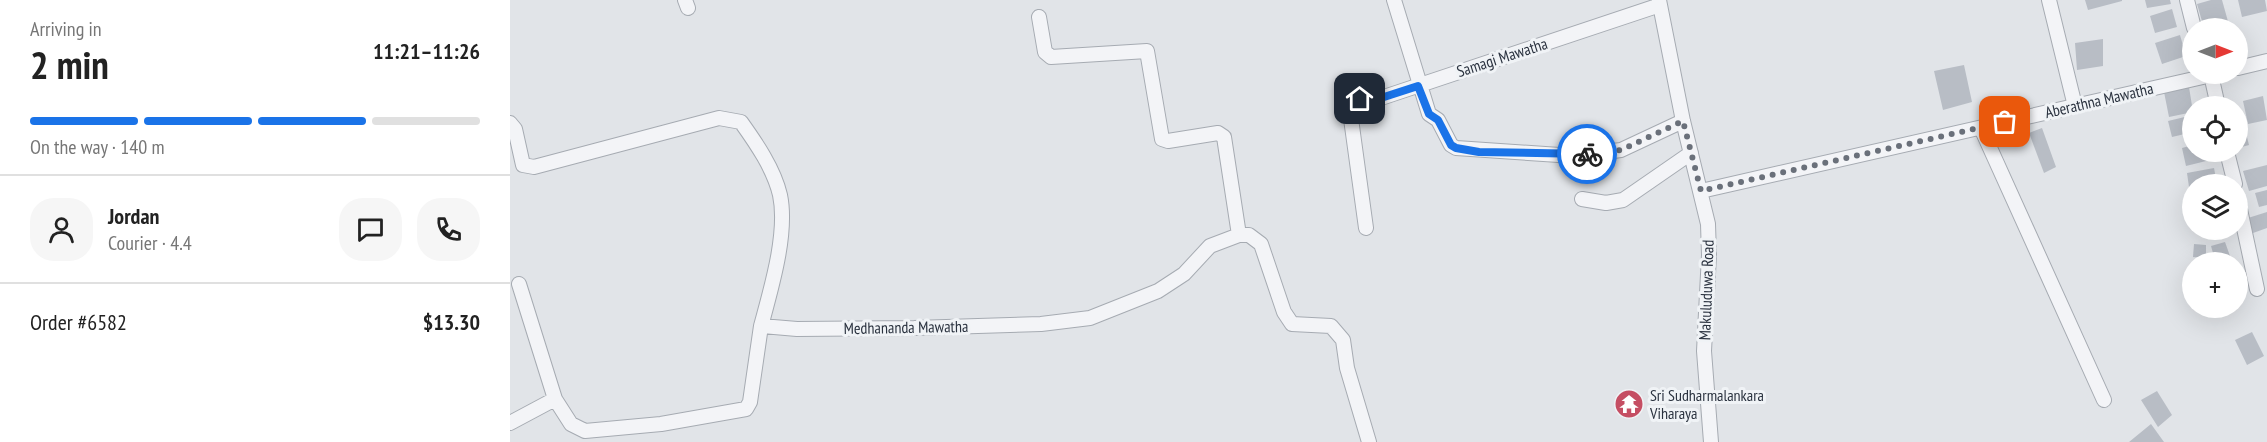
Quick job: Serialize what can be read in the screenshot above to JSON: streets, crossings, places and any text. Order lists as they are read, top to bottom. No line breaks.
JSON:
{"streets":{"street":["Samagi Mawatha","Aberathna Mawatha","Makuluduwa Road","Medhananda Mawatha"]},"crossings":[["Samagi Mawatha","Makuluduwa Road"],["Aberathna Mawatha","Makuluduwa Road"]],"places":{"temple":["Sri Sudharmalankara Viharaya"]},"north":"right","page":{"heading":["2 min","Arriving in","11:21–11:26"],"panel":["Jordan","Courier · 4.4","Order #6582","$13.30"],"map_buttons":"+","bar":"On the way · 140 m"}}
